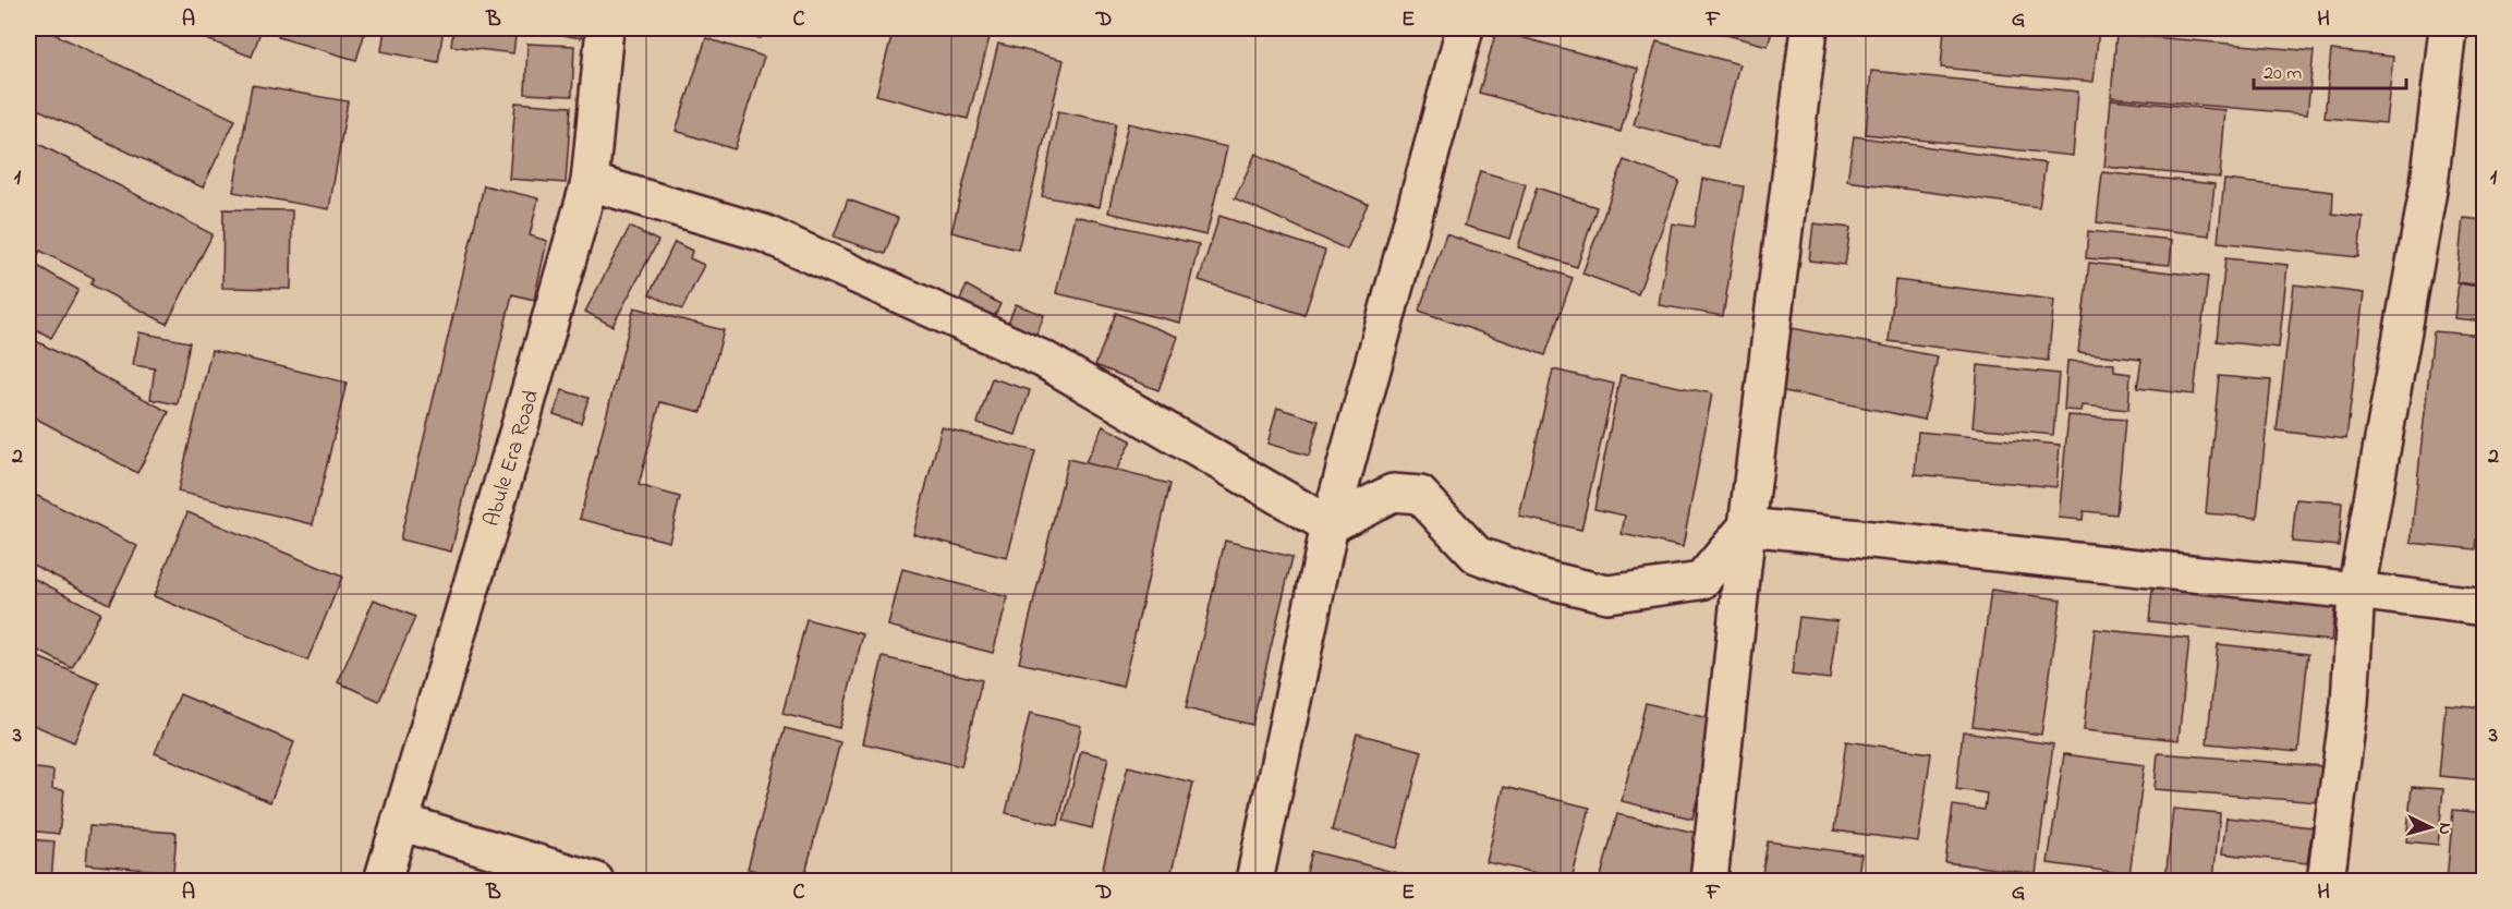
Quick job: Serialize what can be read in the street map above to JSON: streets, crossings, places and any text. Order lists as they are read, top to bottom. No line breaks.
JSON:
{"streets":{"street":["Abule Era Road"]},"scale_bar":"20 m","north":"right","grid":{"columns":["A","B","C","D","E","F","G","H"],"rows":["1","2","3"]}}
